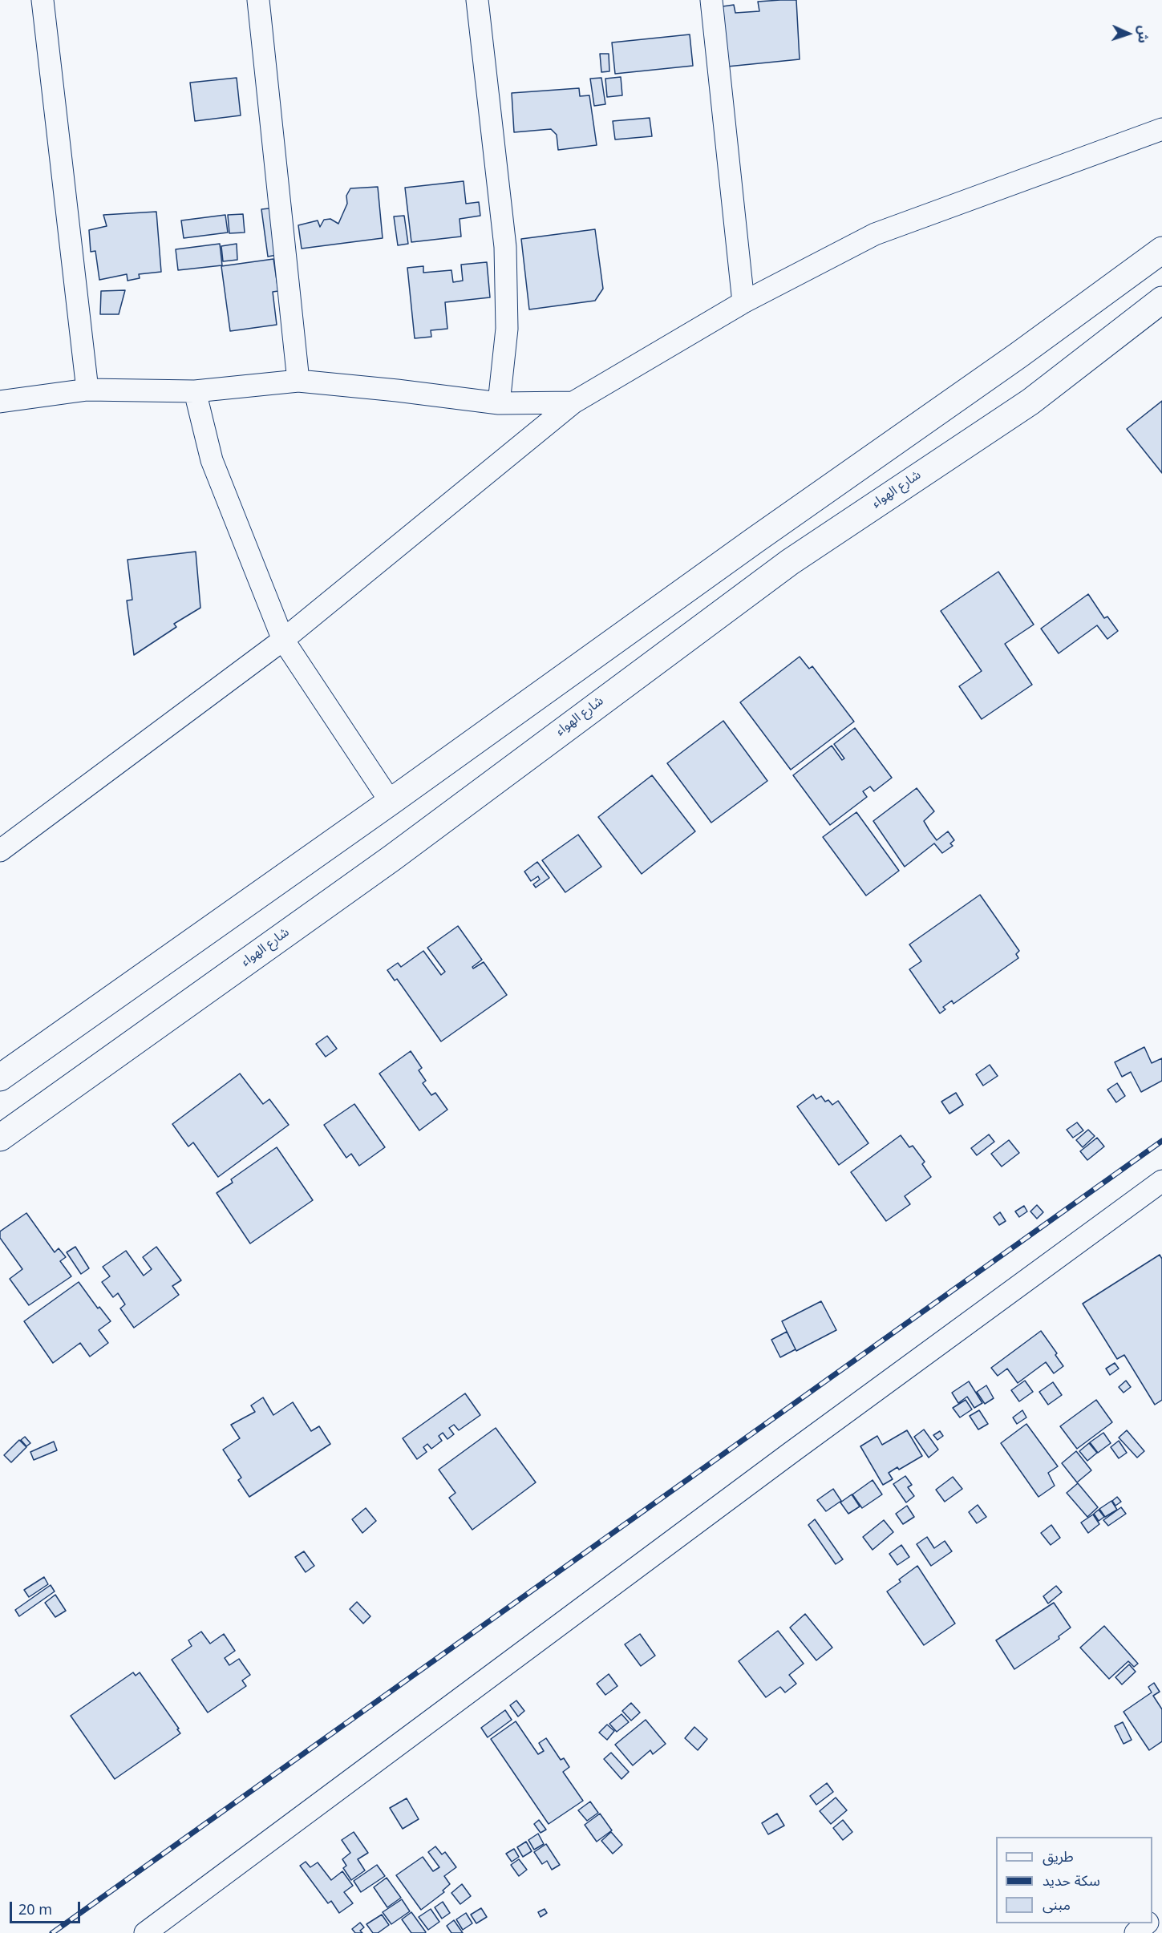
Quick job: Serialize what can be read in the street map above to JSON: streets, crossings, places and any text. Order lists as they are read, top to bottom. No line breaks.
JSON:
{"streets":{"main road":["شارع الهواء"]},"legend":["طريق","سكة حديد","مبنى"],"scale_bar":"20 m","north":"right"}
